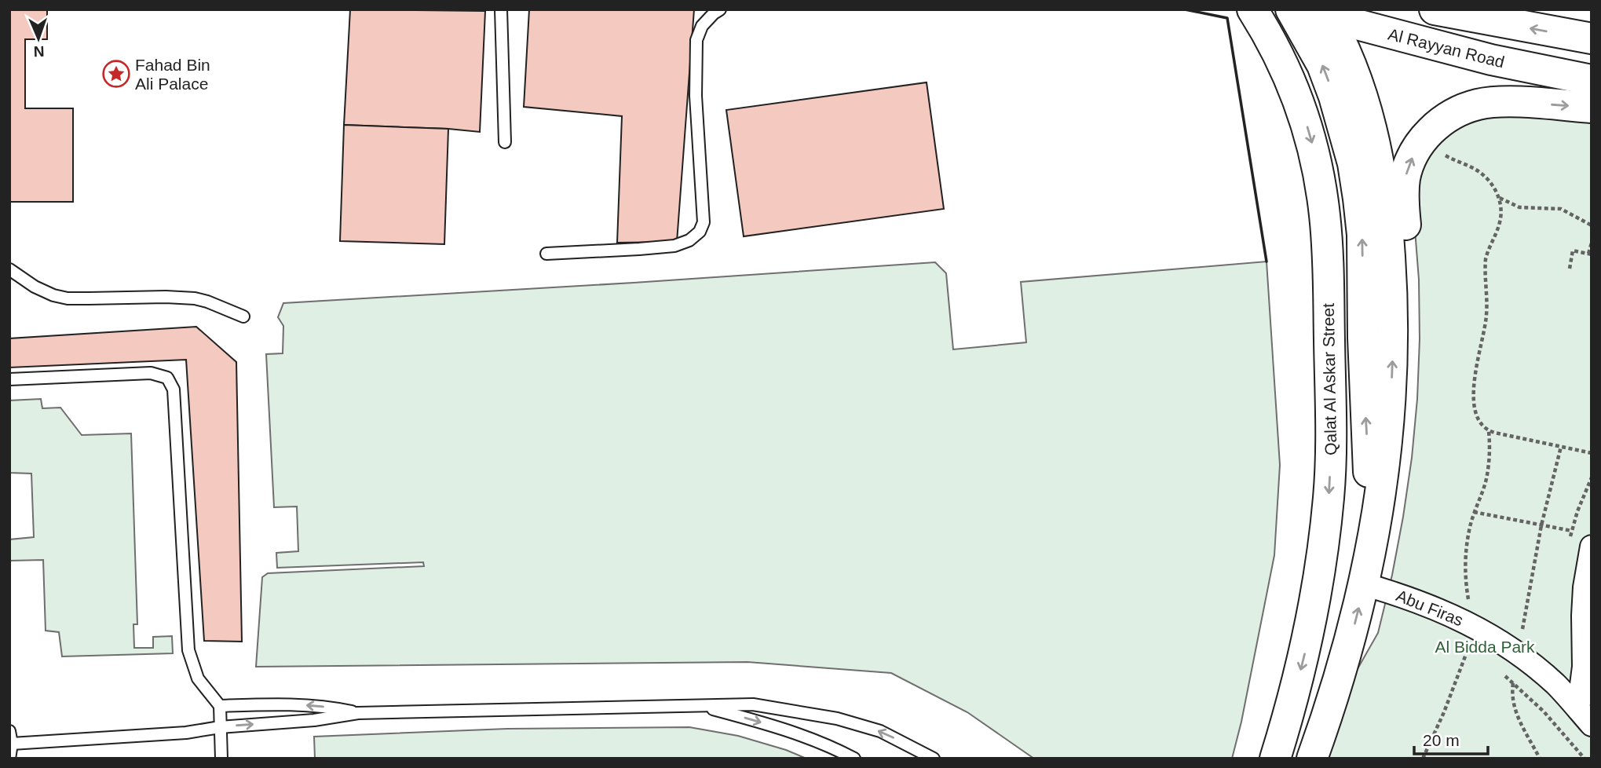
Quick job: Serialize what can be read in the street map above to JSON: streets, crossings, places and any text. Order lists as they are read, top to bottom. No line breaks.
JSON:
{"streets":{"main road":["Al Rayyan Road","Qalat Al Askar Street"],"street":["Abu Firas"]},"parks":["Al Bidda Park"],"places":{"place":["Fahad Bin Ali Palace"]},"scale_bar":"20 m","north":"bottom"}
